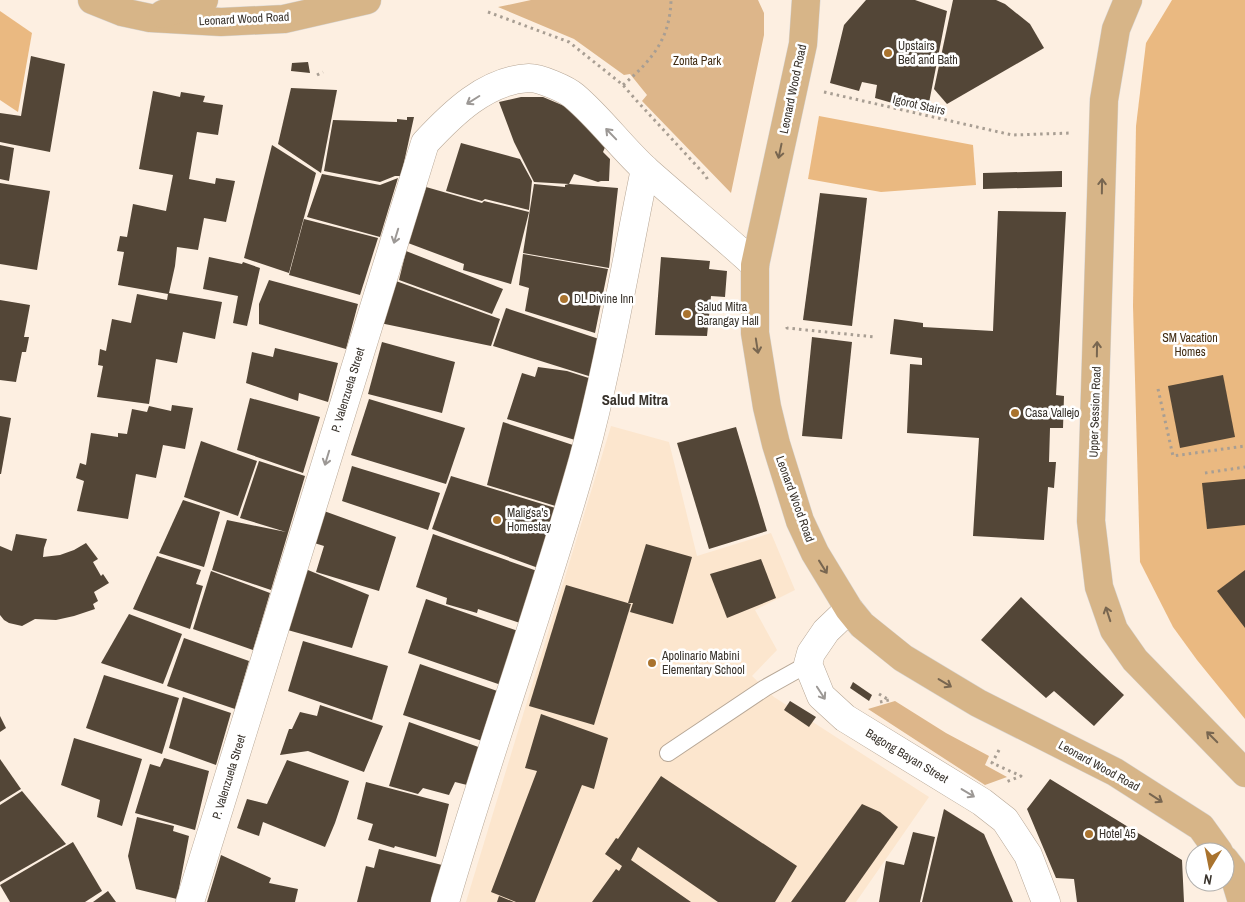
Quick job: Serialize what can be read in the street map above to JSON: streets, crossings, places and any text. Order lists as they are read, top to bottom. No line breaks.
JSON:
{"streets":{"main road":["Leonard Wood Road","Upper Session Road"],"street":["P. Valenzuela Street","Bagong Bayan Street"],"path":["Igorot Stairs"]},"crossings":[["Leonard Wood Road","P. Valenzuela Street"]],"one_way":["Leonard Wood Road","Upper Session Road","Bagong Bayan Street"],"districts":["Salud Mitra"],"parks":["Zonta Park","SM Vacation Homes"],"places":["Upstairs Bed and Bath","DL Divine Inn","Salud Mitra Barangay Hall","Casa Vallejo","Maligsa's Homestay","Apolinario Mabini Elementary School","Hotel 45"],"north":"bottom"}
